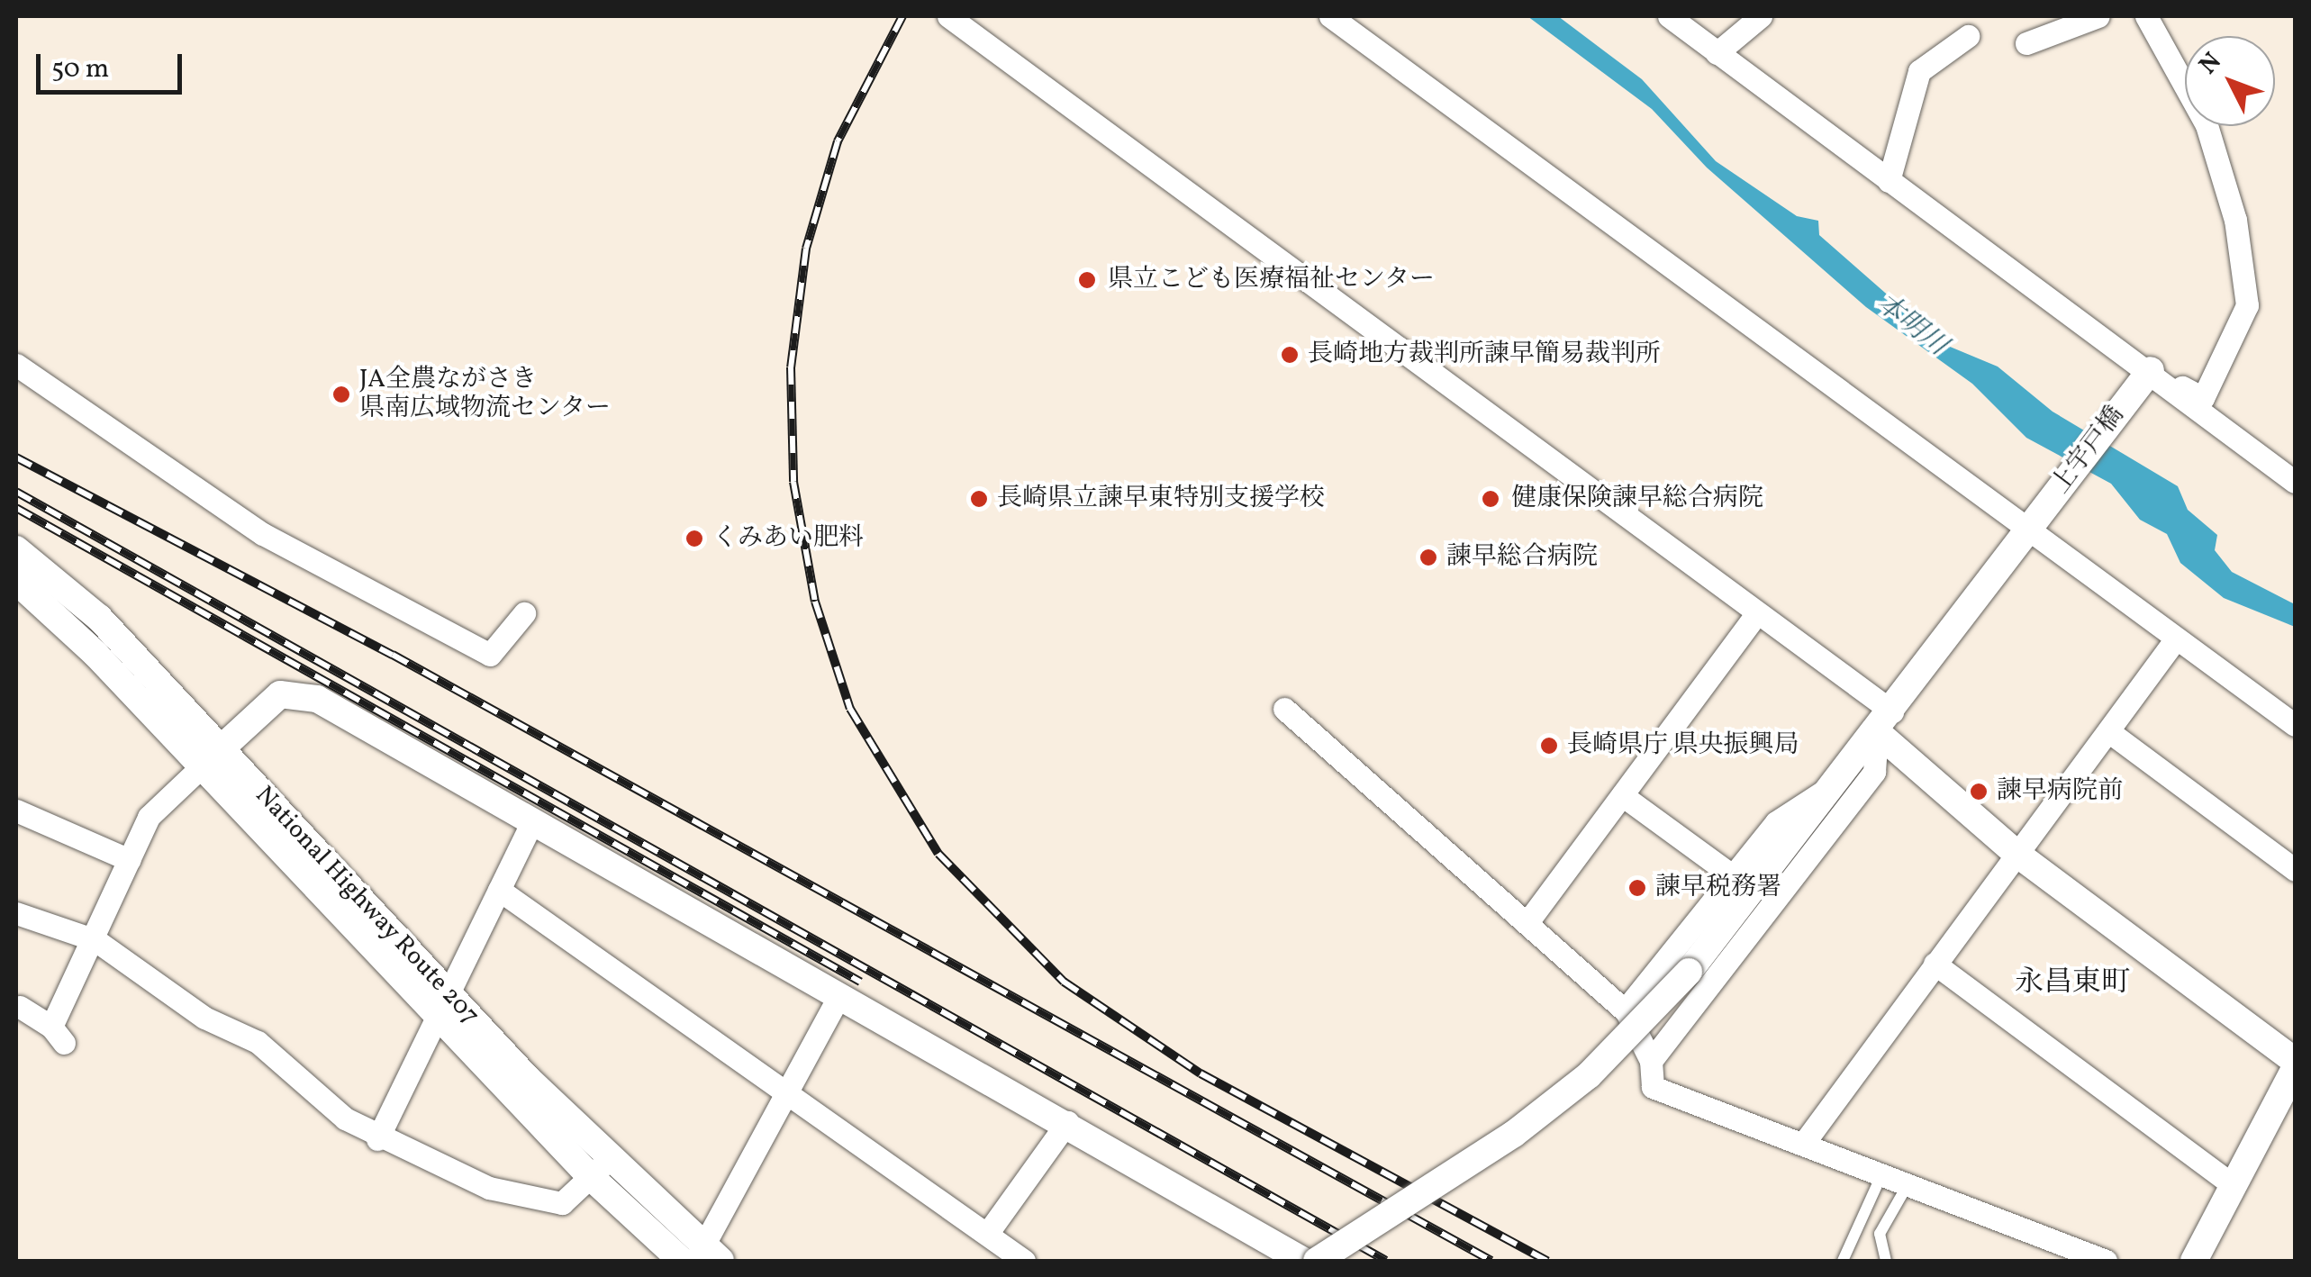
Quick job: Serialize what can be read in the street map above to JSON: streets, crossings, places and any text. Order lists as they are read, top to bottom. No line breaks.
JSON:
{"streets":{"street":["上宇戸橋","National Highway Route 207"]},"districts":["永昌東町"],"water":["本明川"],"places":["県立こども医療福祉センター","長崎地方裁判所諫早簡易裁判所","JA全農ながさき 県南広域物流センター","長崎県立諫早東特別支援学校","健康保険諫早総合病院","くみあい肥料","諫早総合病院","長崎県庁 県央振興局","諫早病院前","諫早税務署"],"scale_bar":"50 m","north":"top left"}
